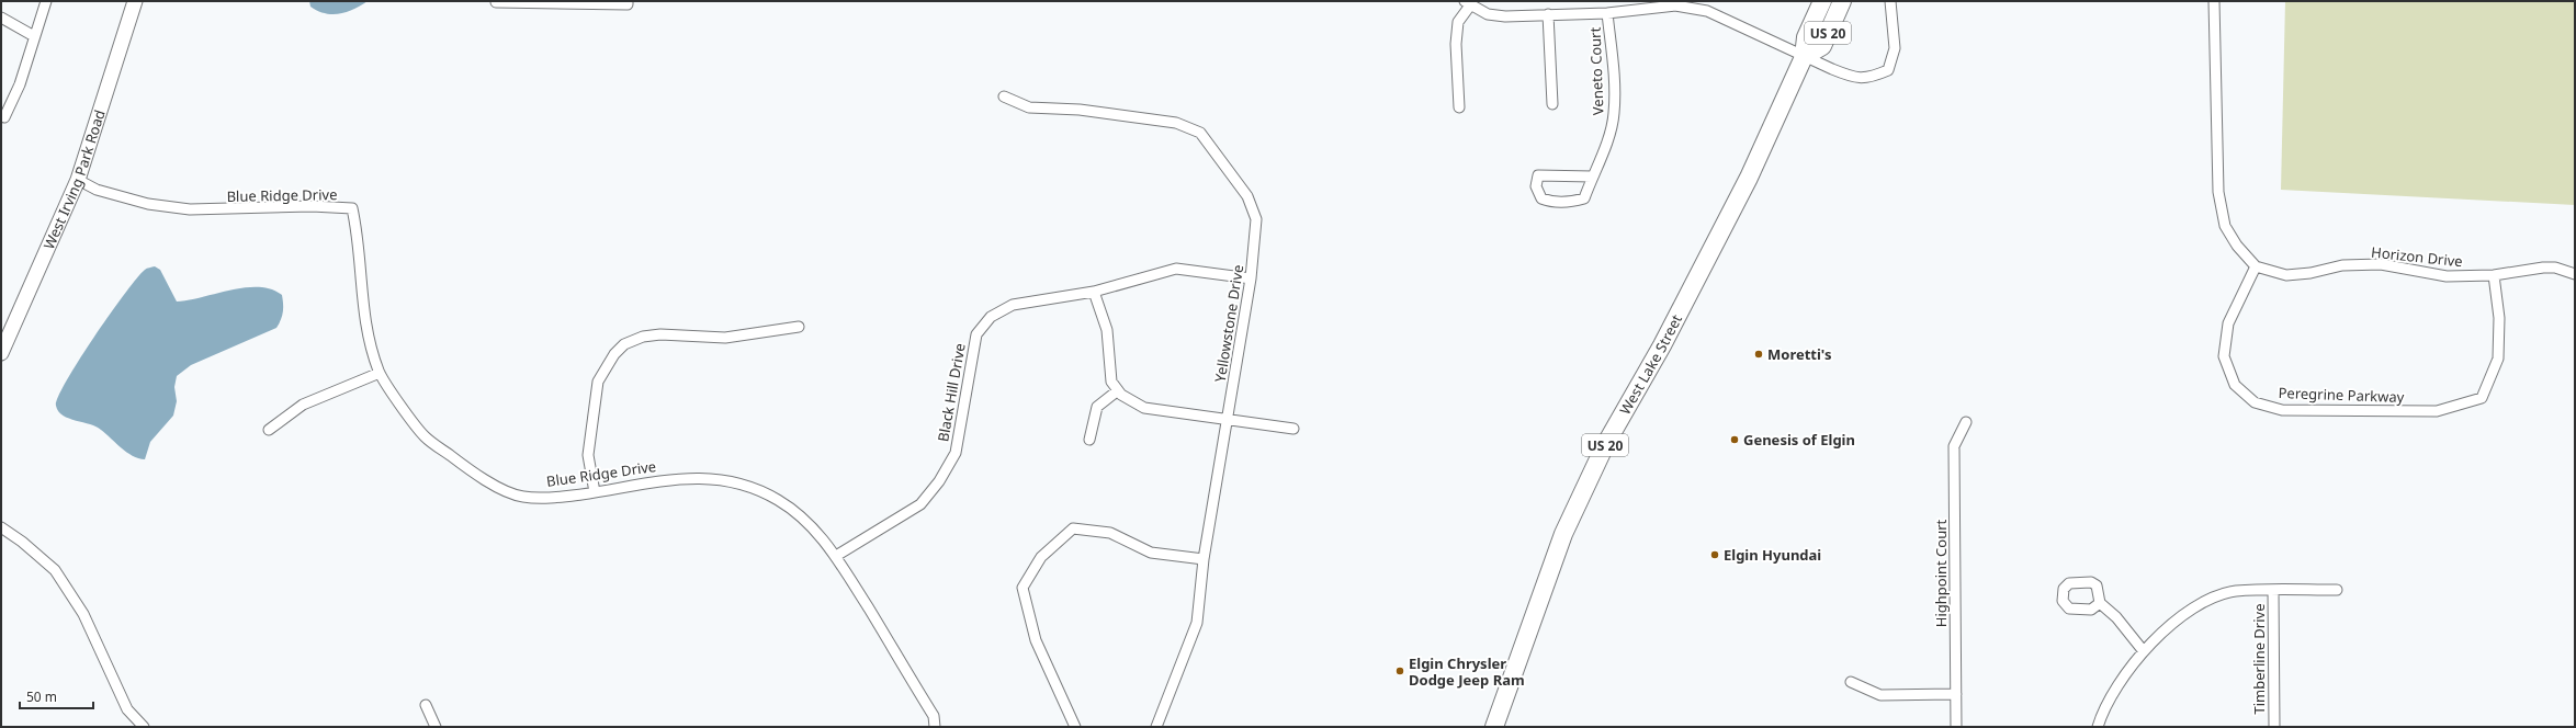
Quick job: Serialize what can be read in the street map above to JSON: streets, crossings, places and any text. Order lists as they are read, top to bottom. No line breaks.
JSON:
{"streets":{"highway":["US 20","West Lake Street"],"main road":["West Irving Park Road"],"street":["Veneto Court","Blue Ridge Drive","Horizon Drive","Yellowstone Drive","Black Hill Drive","Peregrine Parkway","Highpoint Court","Timberline Drive"]},"crossings":[["US 20","West Lake Street"],["West Irving Park Road","Blue Ridge Drive"],["Blue Ridge Drive","Black Hill Drive"],["Horizon Drive","Peregrine Parkway"],["Yellowstone Drive","Black Hill Drive"]],"places":["Moretti's","Genesis of Elgin","Elgin Hyundai","Elgin Chrysler Dodge Jeep Ram"],"scale_bar":"50 m"}
